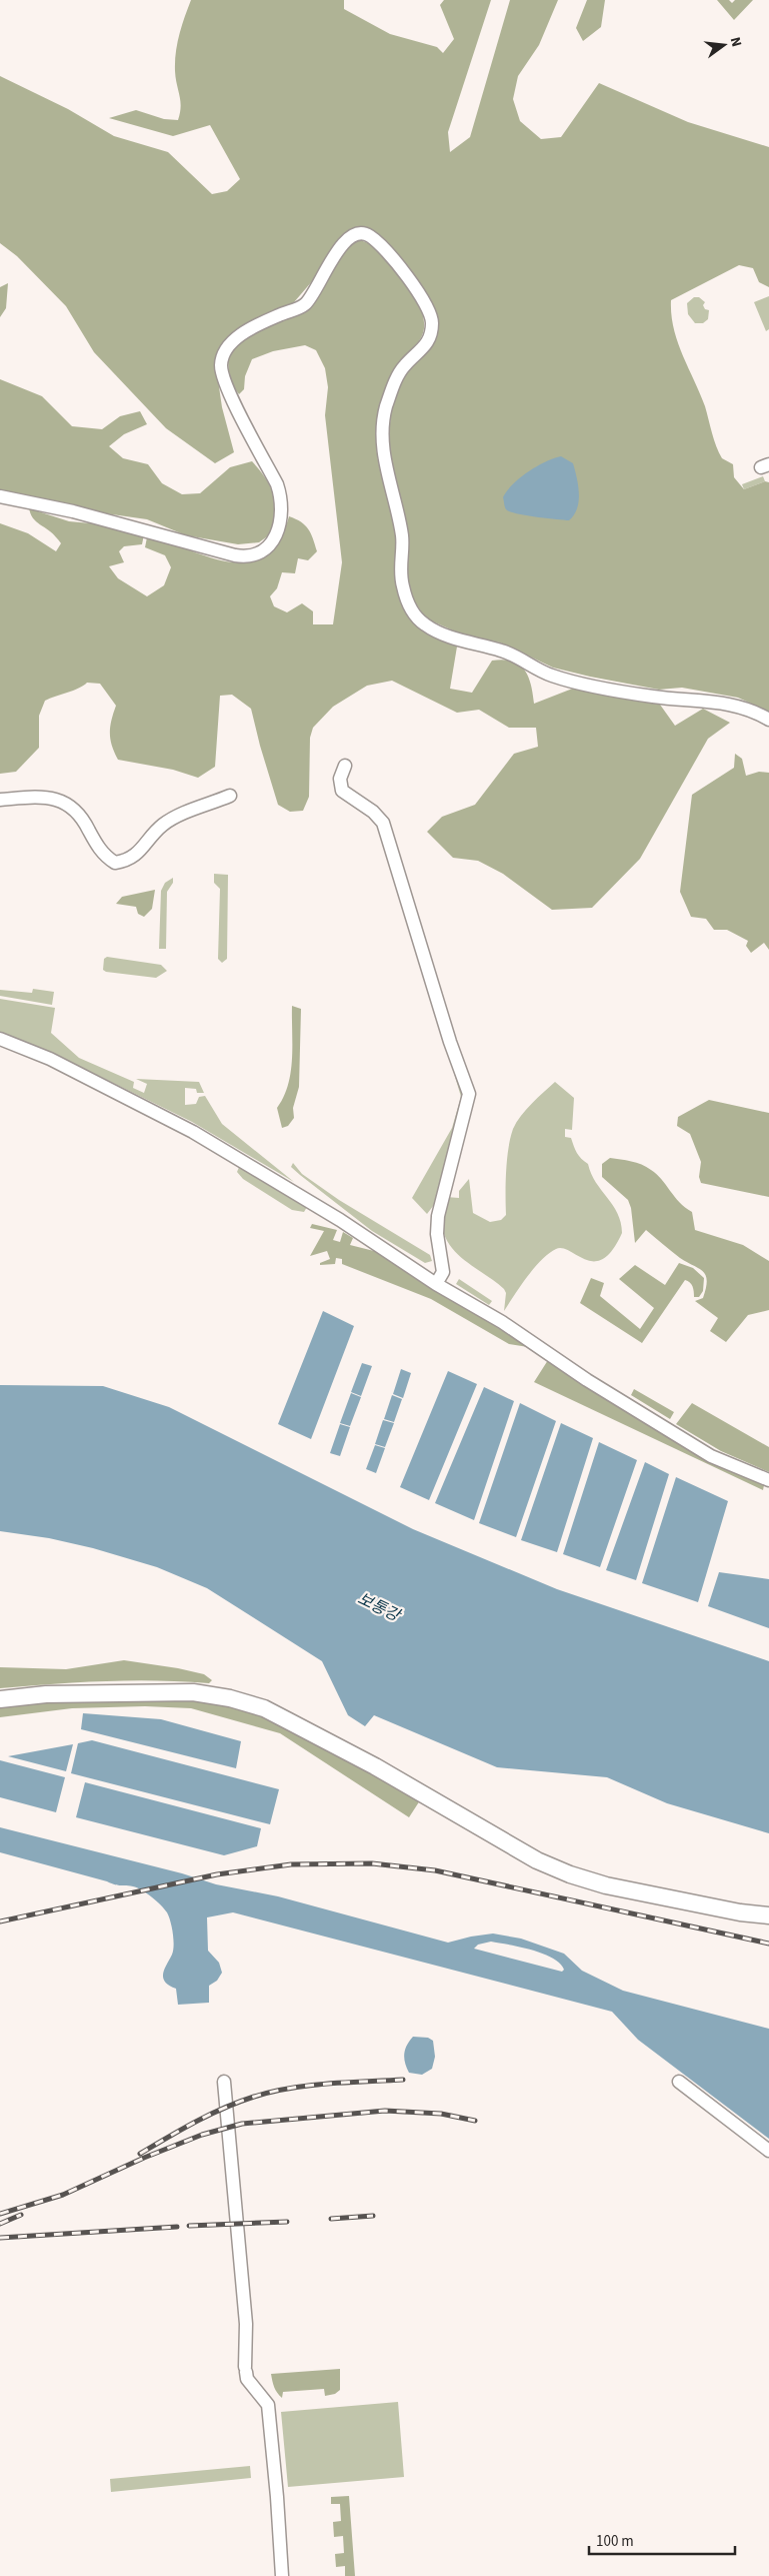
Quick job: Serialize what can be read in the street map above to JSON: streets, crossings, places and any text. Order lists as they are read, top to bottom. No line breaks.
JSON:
{"water":["보통강"],"scale_bar":"100 m","north":"right"}
